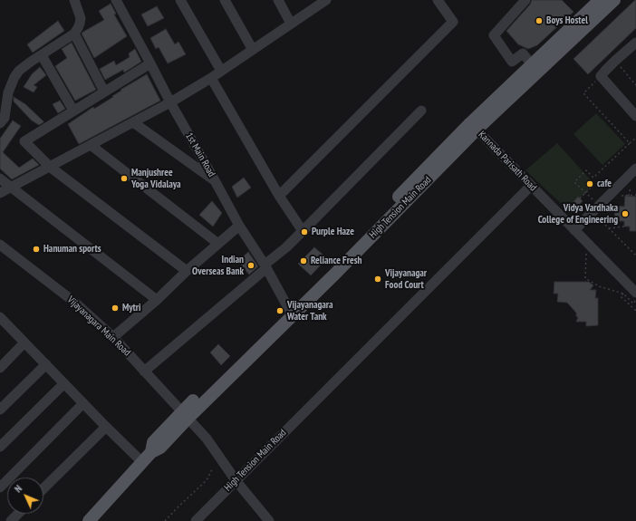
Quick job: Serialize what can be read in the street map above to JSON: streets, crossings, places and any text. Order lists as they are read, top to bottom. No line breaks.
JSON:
{"streets":{"main road":["High Tension Main Road"],"street":["1st Main Road","Kannada Parisath Road","Vijayanagara Main Road"]},"crossings":[["1st Main Road","High Tension Main Road"],["Kannada Parisath Road","High Tension Main Road"],["High Tension Main Road","Vijayanagara Main Road"]],"places":["Boys Hostel","Manjushree Yoga Vidalaya","cafe","Vidya Vardhaka College of Engineering","Purple Haze","Hanuman sports","Reliance Fresh","Indian Overseas Bank","Vijayanagar Food Court","Mytri","Vijayanagara Water Tank"],"north":"top left"}
